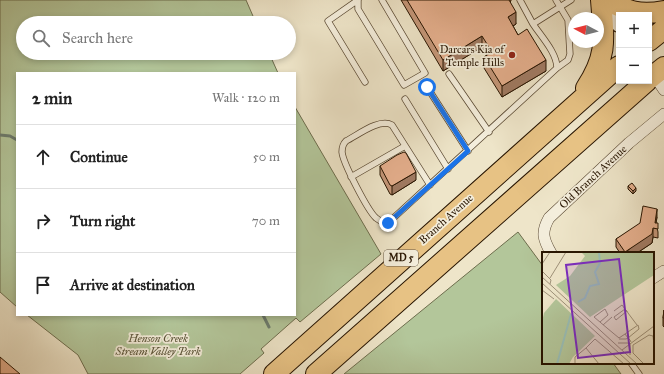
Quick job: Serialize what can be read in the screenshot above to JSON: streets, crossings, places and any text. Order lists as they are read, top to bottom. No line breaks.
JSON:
{"streets":{"highway":["Branch Avenue","MD 5"],"street":["Old Branch Avenue"]},"parks":["Henson Creek Stream Valley Park"],"places":["Darcars Kia of Temple Hills"],"north":"left","page":{"map_buttons":["+","−"],"search":"Search here","heading":["2 min","Walk · 120 m"],"list":[["Continue","50 m"],["Turn right","70 m"],"Arrive at destination"]}}
